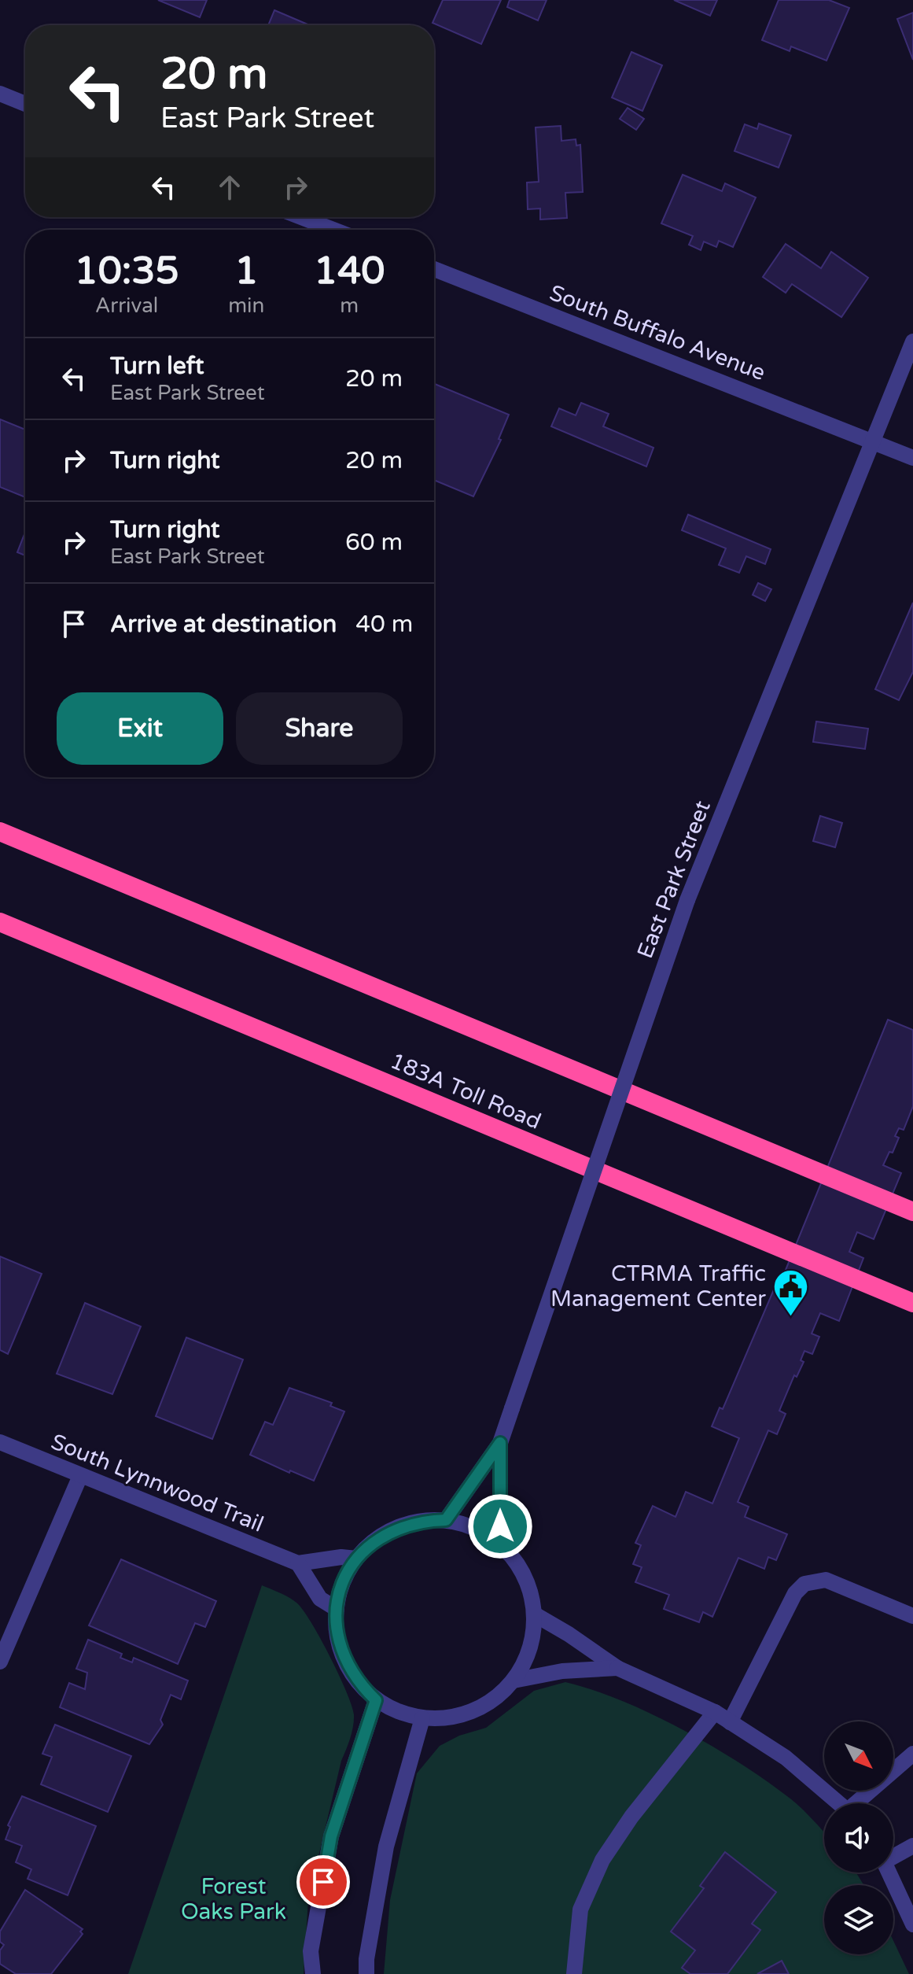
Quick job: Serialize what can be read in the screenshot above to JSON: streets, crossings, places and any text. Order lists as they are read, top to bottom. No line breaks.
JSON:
{"streets":{"highway":["183A Toll Road"],"street":["South Buffalo Avenue","East Park Street","South Lynnwood Trail"]},"crossings":[["South Buffalo Avenue","East Park Street"]],"parks":["Forest Oaks Park"],"places":{"public building":["CTRMA Traffic Management Center"]},"north":"bottom right","page":{"turn":["20 m","East Park Street"],"eta":["10:35","Arrival","1","min","140","m"],"list":[{"name":"Turn left","note":"East Park Street","value":"20 m"},{"name":"Turn right","value":"20 m"},{"name":"Turn right","note":"East Park Street","value":"60 m"},{"name":"Arrive at destination","value":"40 m"}],"buttons":["Exit","Share"]}}
